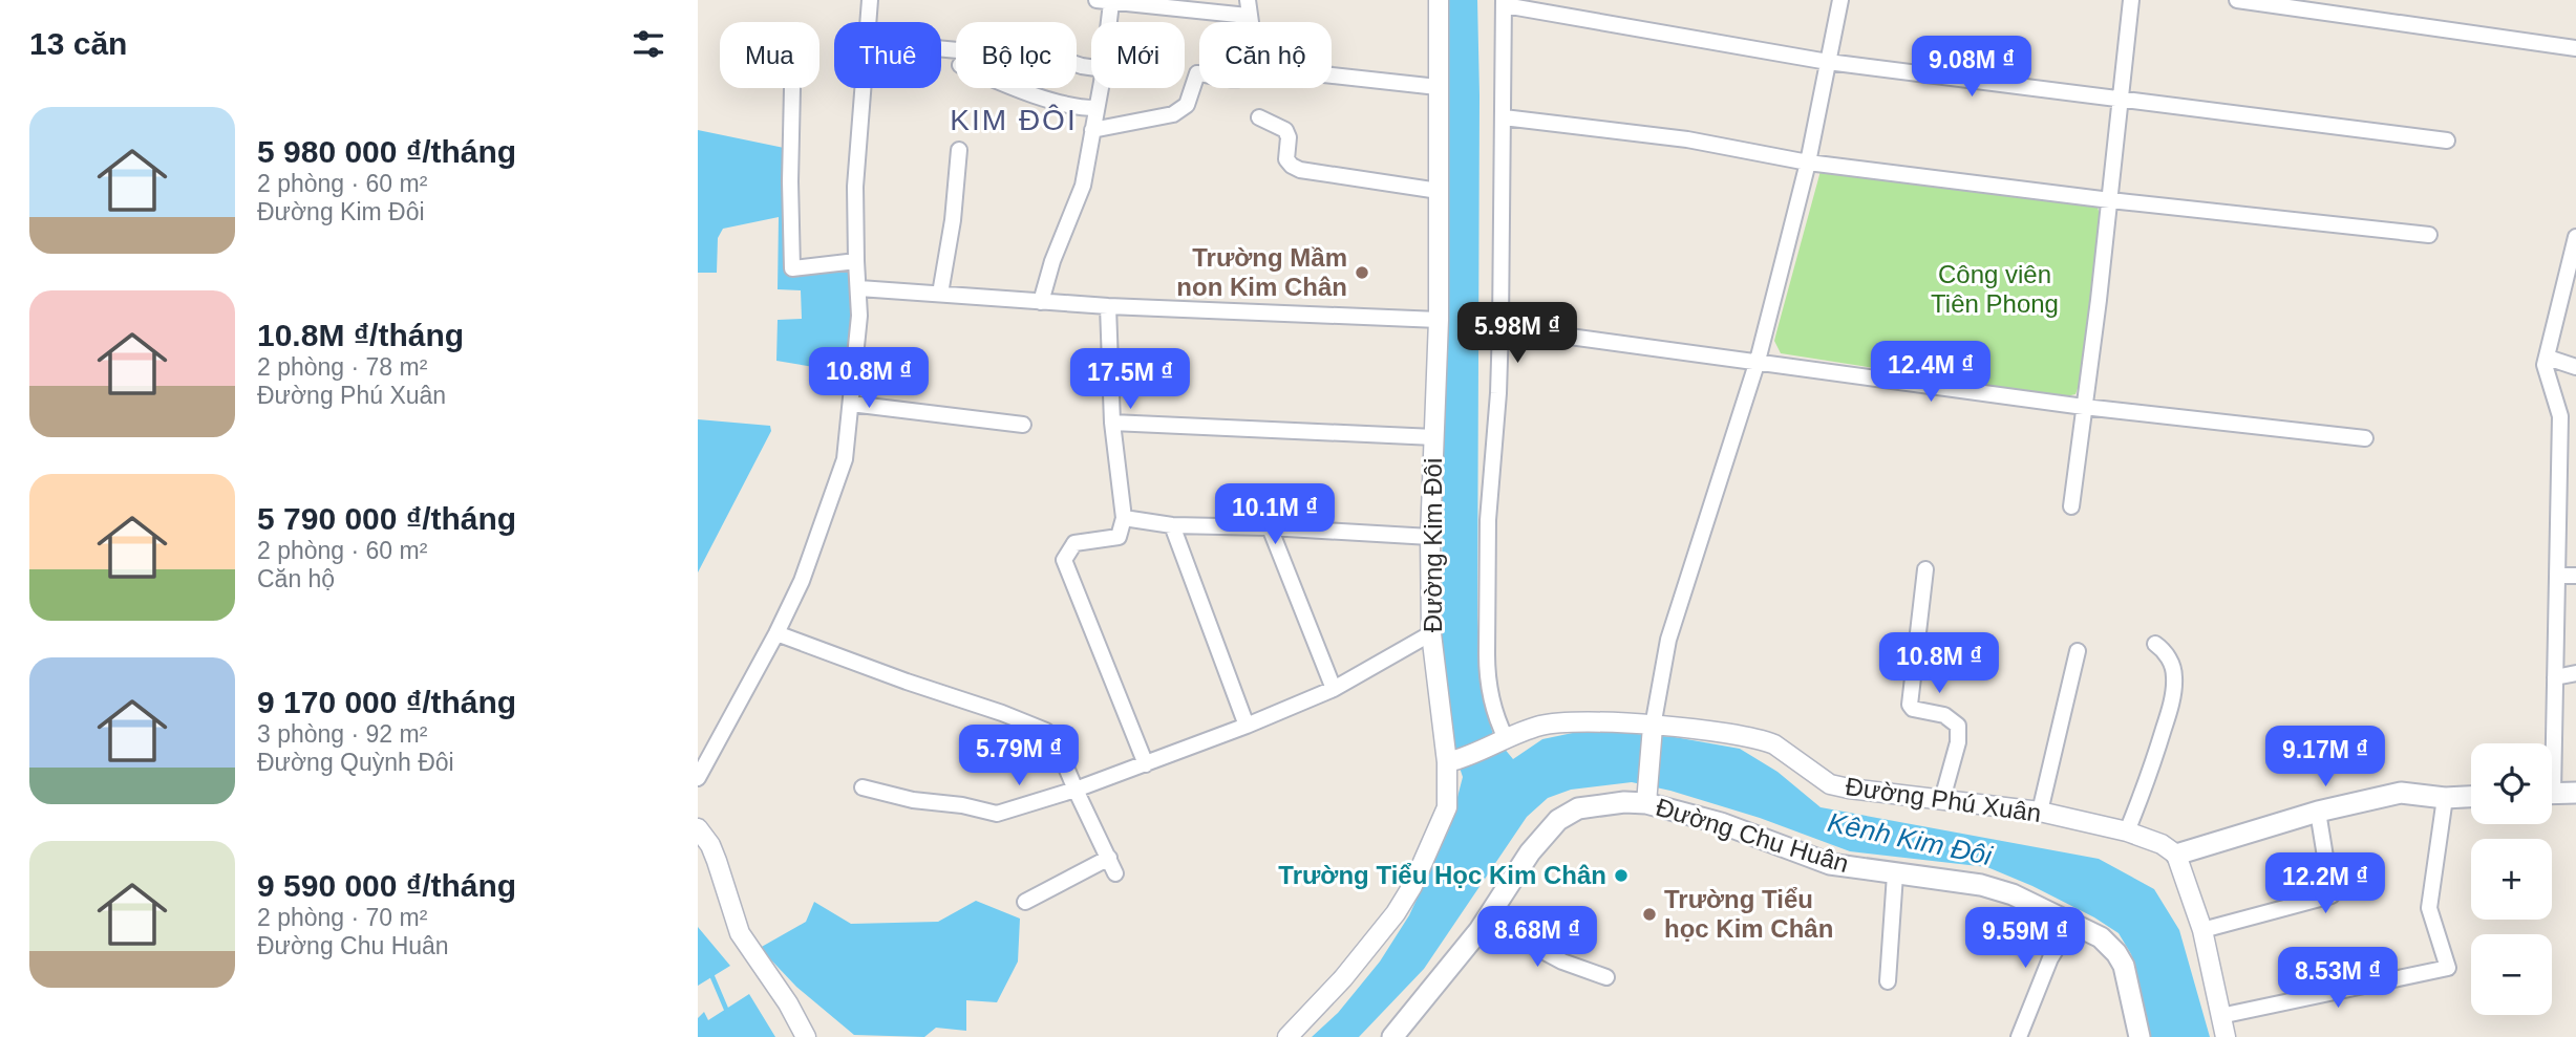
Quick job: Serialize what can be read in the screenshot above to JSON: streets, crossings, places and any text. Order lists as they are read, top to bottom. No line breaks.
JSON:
{"streets":{"main road":["Đường Chu Huân"],"street":["Đường Kim Đôi","Đường Phú Xuân"]},"crossings":[["Đường Kim Đôi","Đường Phú Xuân"]],"districts":["KIM ĐÔI"],"water":["Kênh Kim Đôi"],"parks":["Công viên Tiên Phong"],"places":["Trường Mầm non Kim Chân","Trường Tiểu Học Kim Chân","Trường Tiểu học Kim Chân"],"page":{"heading":"13 căn","chip":["Mua","Thuê","Bộ lọc","Mới","Căn hộ"],"price":["9.08M ₫","5.98M ₫","12.4M ₫","10.8M ₫","17.5M ₫","10.1M ₫","10.8M ₫","5.79M ₫","9.17M ₫","12.2M ₫","8.68M ₫","9.59M ₫","8.53M ₫"],"list":[{"name":"5 980 000 ₫/tháng","note":"2 phòng · 60 m² · Đường Kim Đôi"},{"name":"10.8M ₫/tháng","note":"2 phòng · 78 m² · Đường Phú Xuân"},{"name":"5 790 000 ₫/tháng","note":"2 phòng · 60 m² · Căn hộ"},{"name":"9 170 000 ₫/tháng","note":"3 phòng · 92 m² · Đường Quỳnh Đôi"},{"name":"9 590 000 ₫/tháng","note":"2 phòng · 70 m² · Đường Chu Huân"}],"map_buttons":["+","−"]}}
